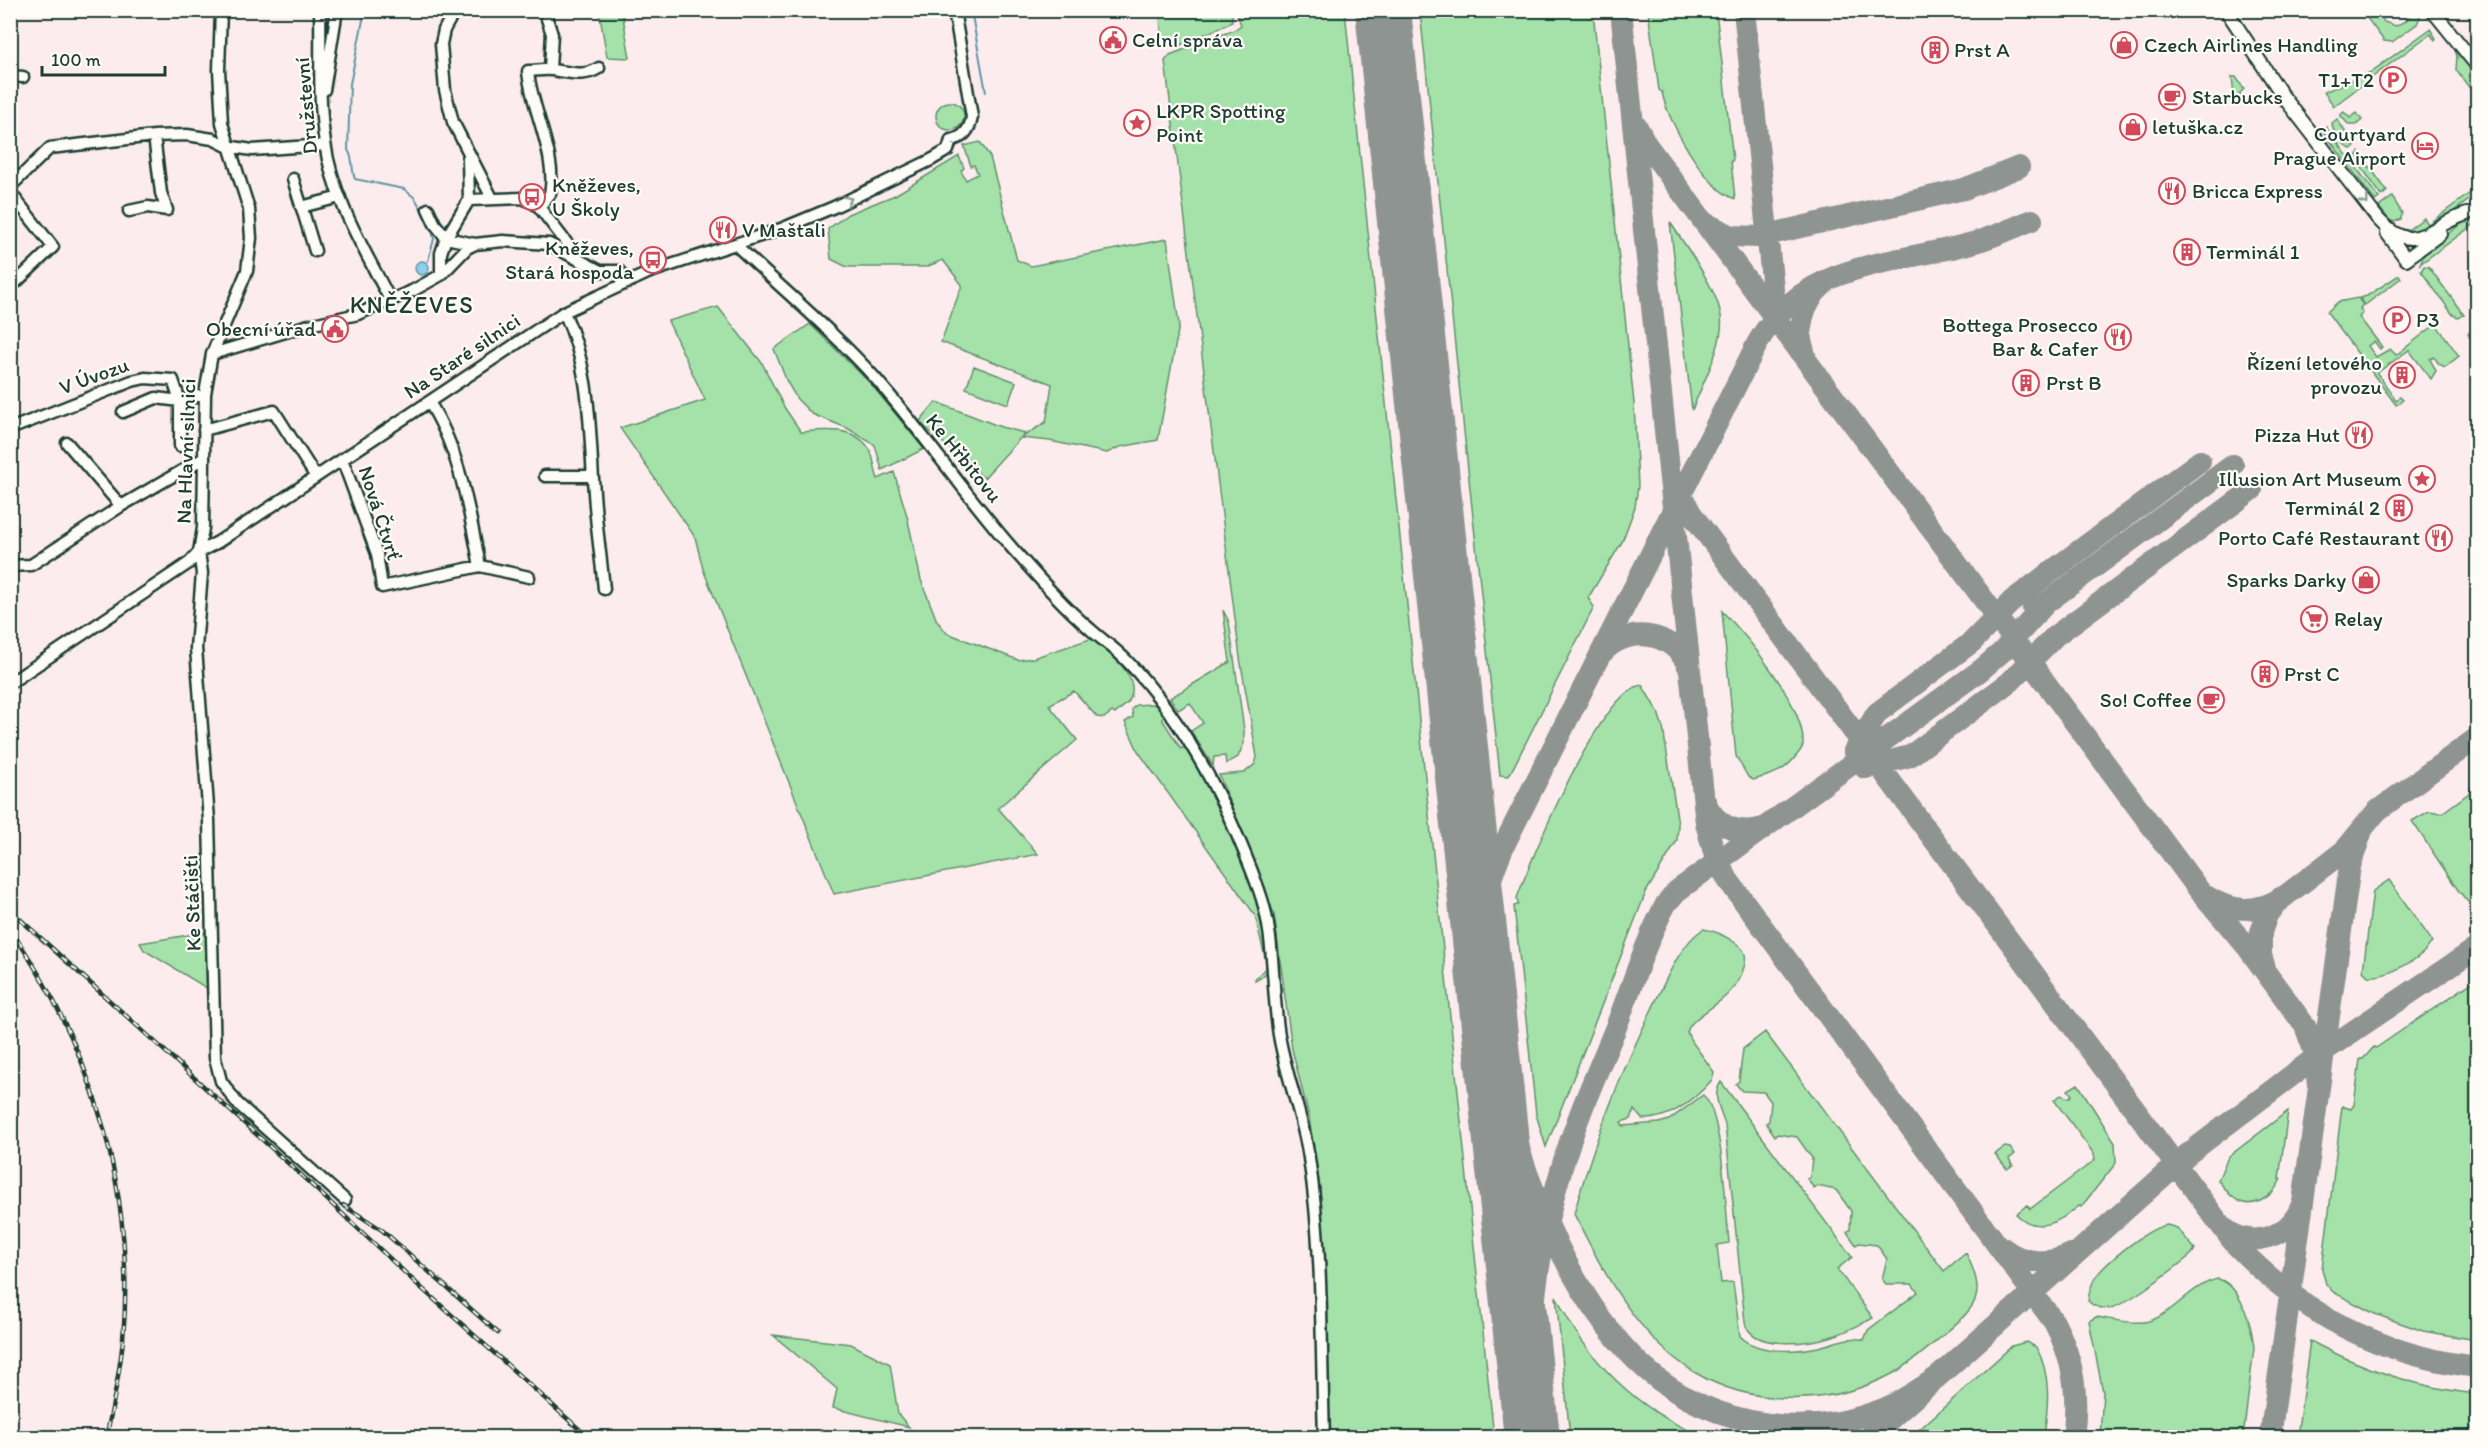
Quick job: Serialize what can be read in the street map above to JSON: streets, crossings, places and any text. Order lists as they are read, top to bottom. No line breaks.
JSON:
{"streets":{"street":["Družstevní","Na Staré silnici","V Úvozu","Na Hlavní silnici","Ke Hřbitovu","Nová Čtvrť","Ke Stáčišti"]},"crossings":[["Na Staré silnici","Na Hlavní silnici"],["Na Staré silnici","Ke Hřbitovu"],["Na Staré silnici","Nová Čtvrť"],["Na Staré silnici","Ke Stáčišti"],["Na Hlavní silnici","Ke Stáčišti"]],"districts":["KNĚŽEVES"],"places":{"public building":["Celní správa","Obecní úřad"],"shop":["Czech Airlines Handling","letuška.cz","Sparks Darky"],"building":["Prst A","Terminál 1","Řízení letového provozu","Prst B","Terminál 2","Prst C"],"parking":["T1+T2","P3"],"cafe":["Starbucks","So! Coffee"],"place":["LKPR Spotting Point","Illusion Art Museum"],"hotel":["Courtyard Prague Airport"],"restaurant":["Bricca Express","V Maštali","Bottega Prosecco Bar & Cafer","Pizza Hut","Porto Café Restaurant"],"bus stop":["Kněževes, U Školy","Kněževes, Stará hospoda"],"supermarket":["Relay"]},"scale_bar":"100 m"}
